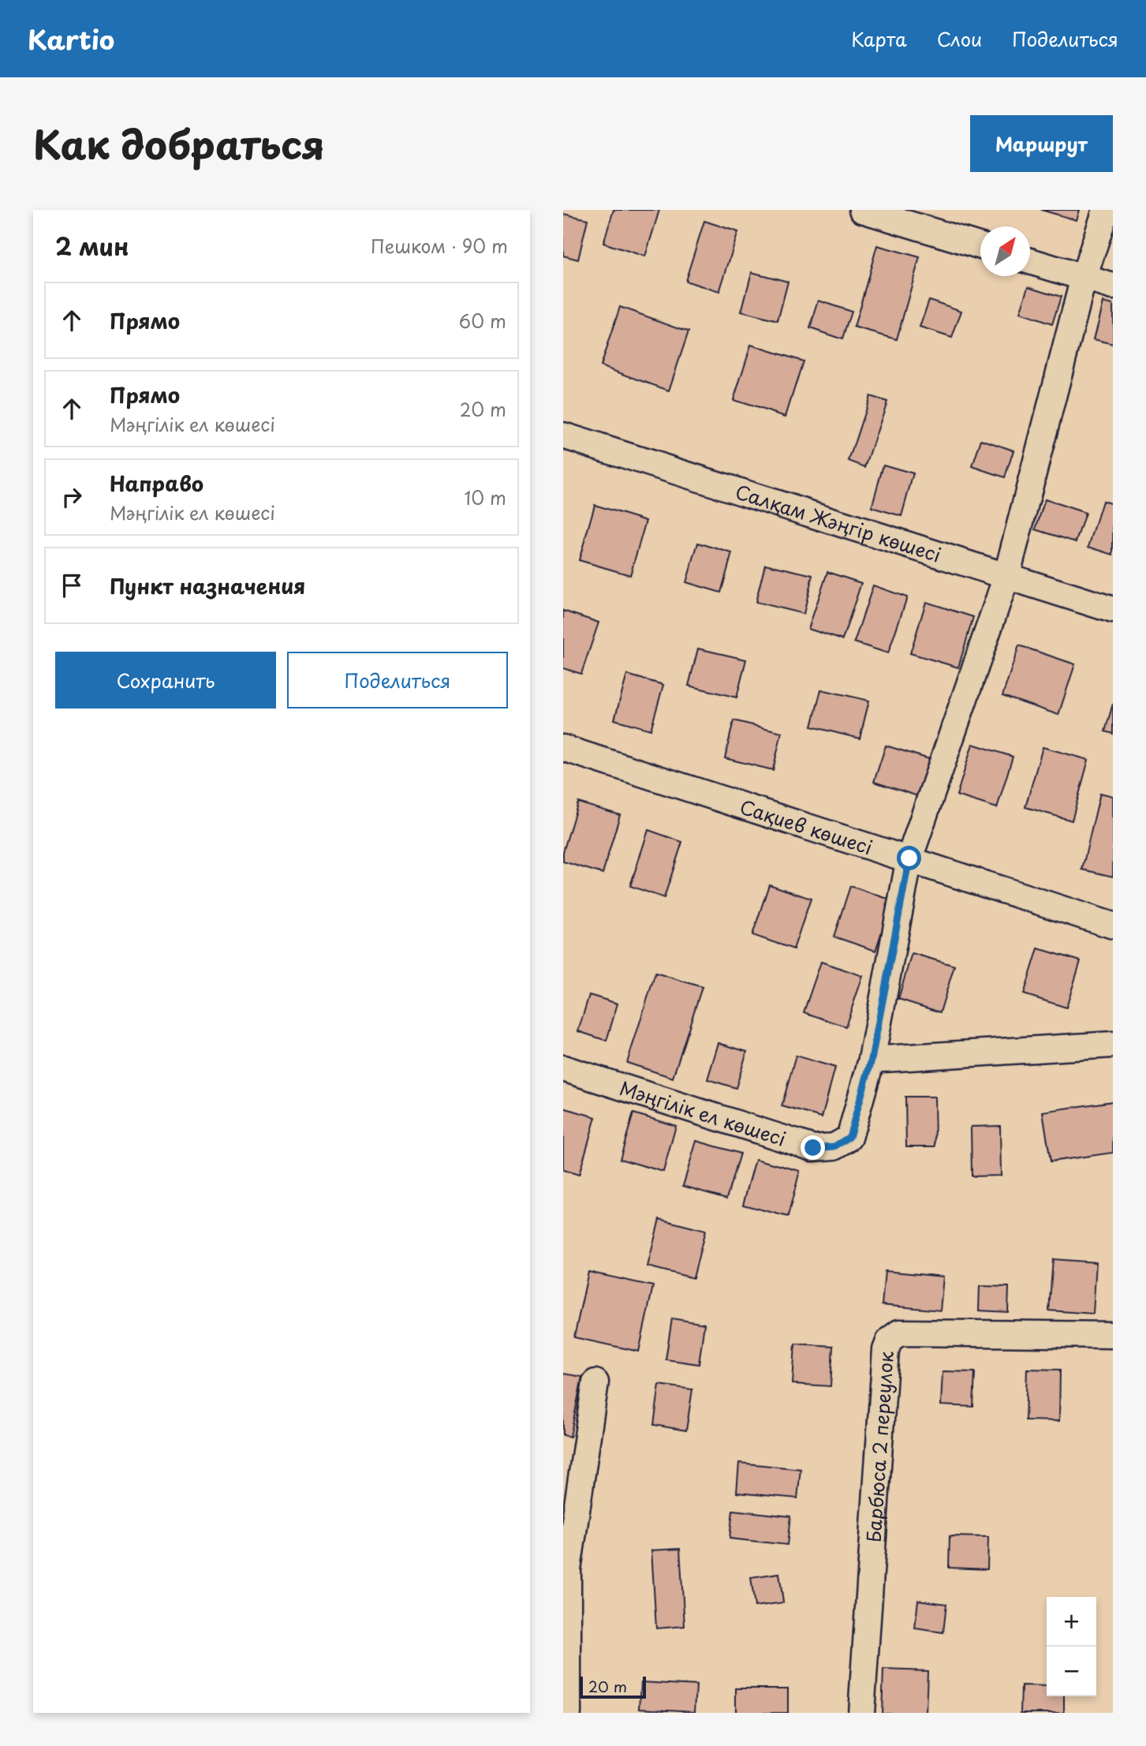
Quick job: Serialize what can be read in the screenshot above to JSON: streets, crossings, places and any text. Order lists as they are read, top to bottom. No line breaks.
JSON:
{"streets":{"street":["Салқам Жәңгір көшесі","Сақиев көшесі","Мәңгілік ел көшесі","Барбюса 2 переулок"]},"crossings":[["Салқам Жәңгір көшесі","Мәңгілік ел көшесі"],["Сақиев көшесі","Мәңгілік ел көшесі"]],"scale_bar":"20 m","north":"top right","page":{"header":"Kartio","nav":["Карта","Слои","Поделиться"],"title":"Как добраться","buttons":["Маршрут",["Сохранить","Поделиться"]],"heading":["2 мин","Пешком · 90 m"],"list":[["Прямо","60 m"],["Прямо","Мәңгілік ел көшесі","20 m"],["Направо","Мәңгілік ел көшесі","10 m"],"Пункт назначения"],"map_buttons":["+","−"],"scale":"20 m"}}
